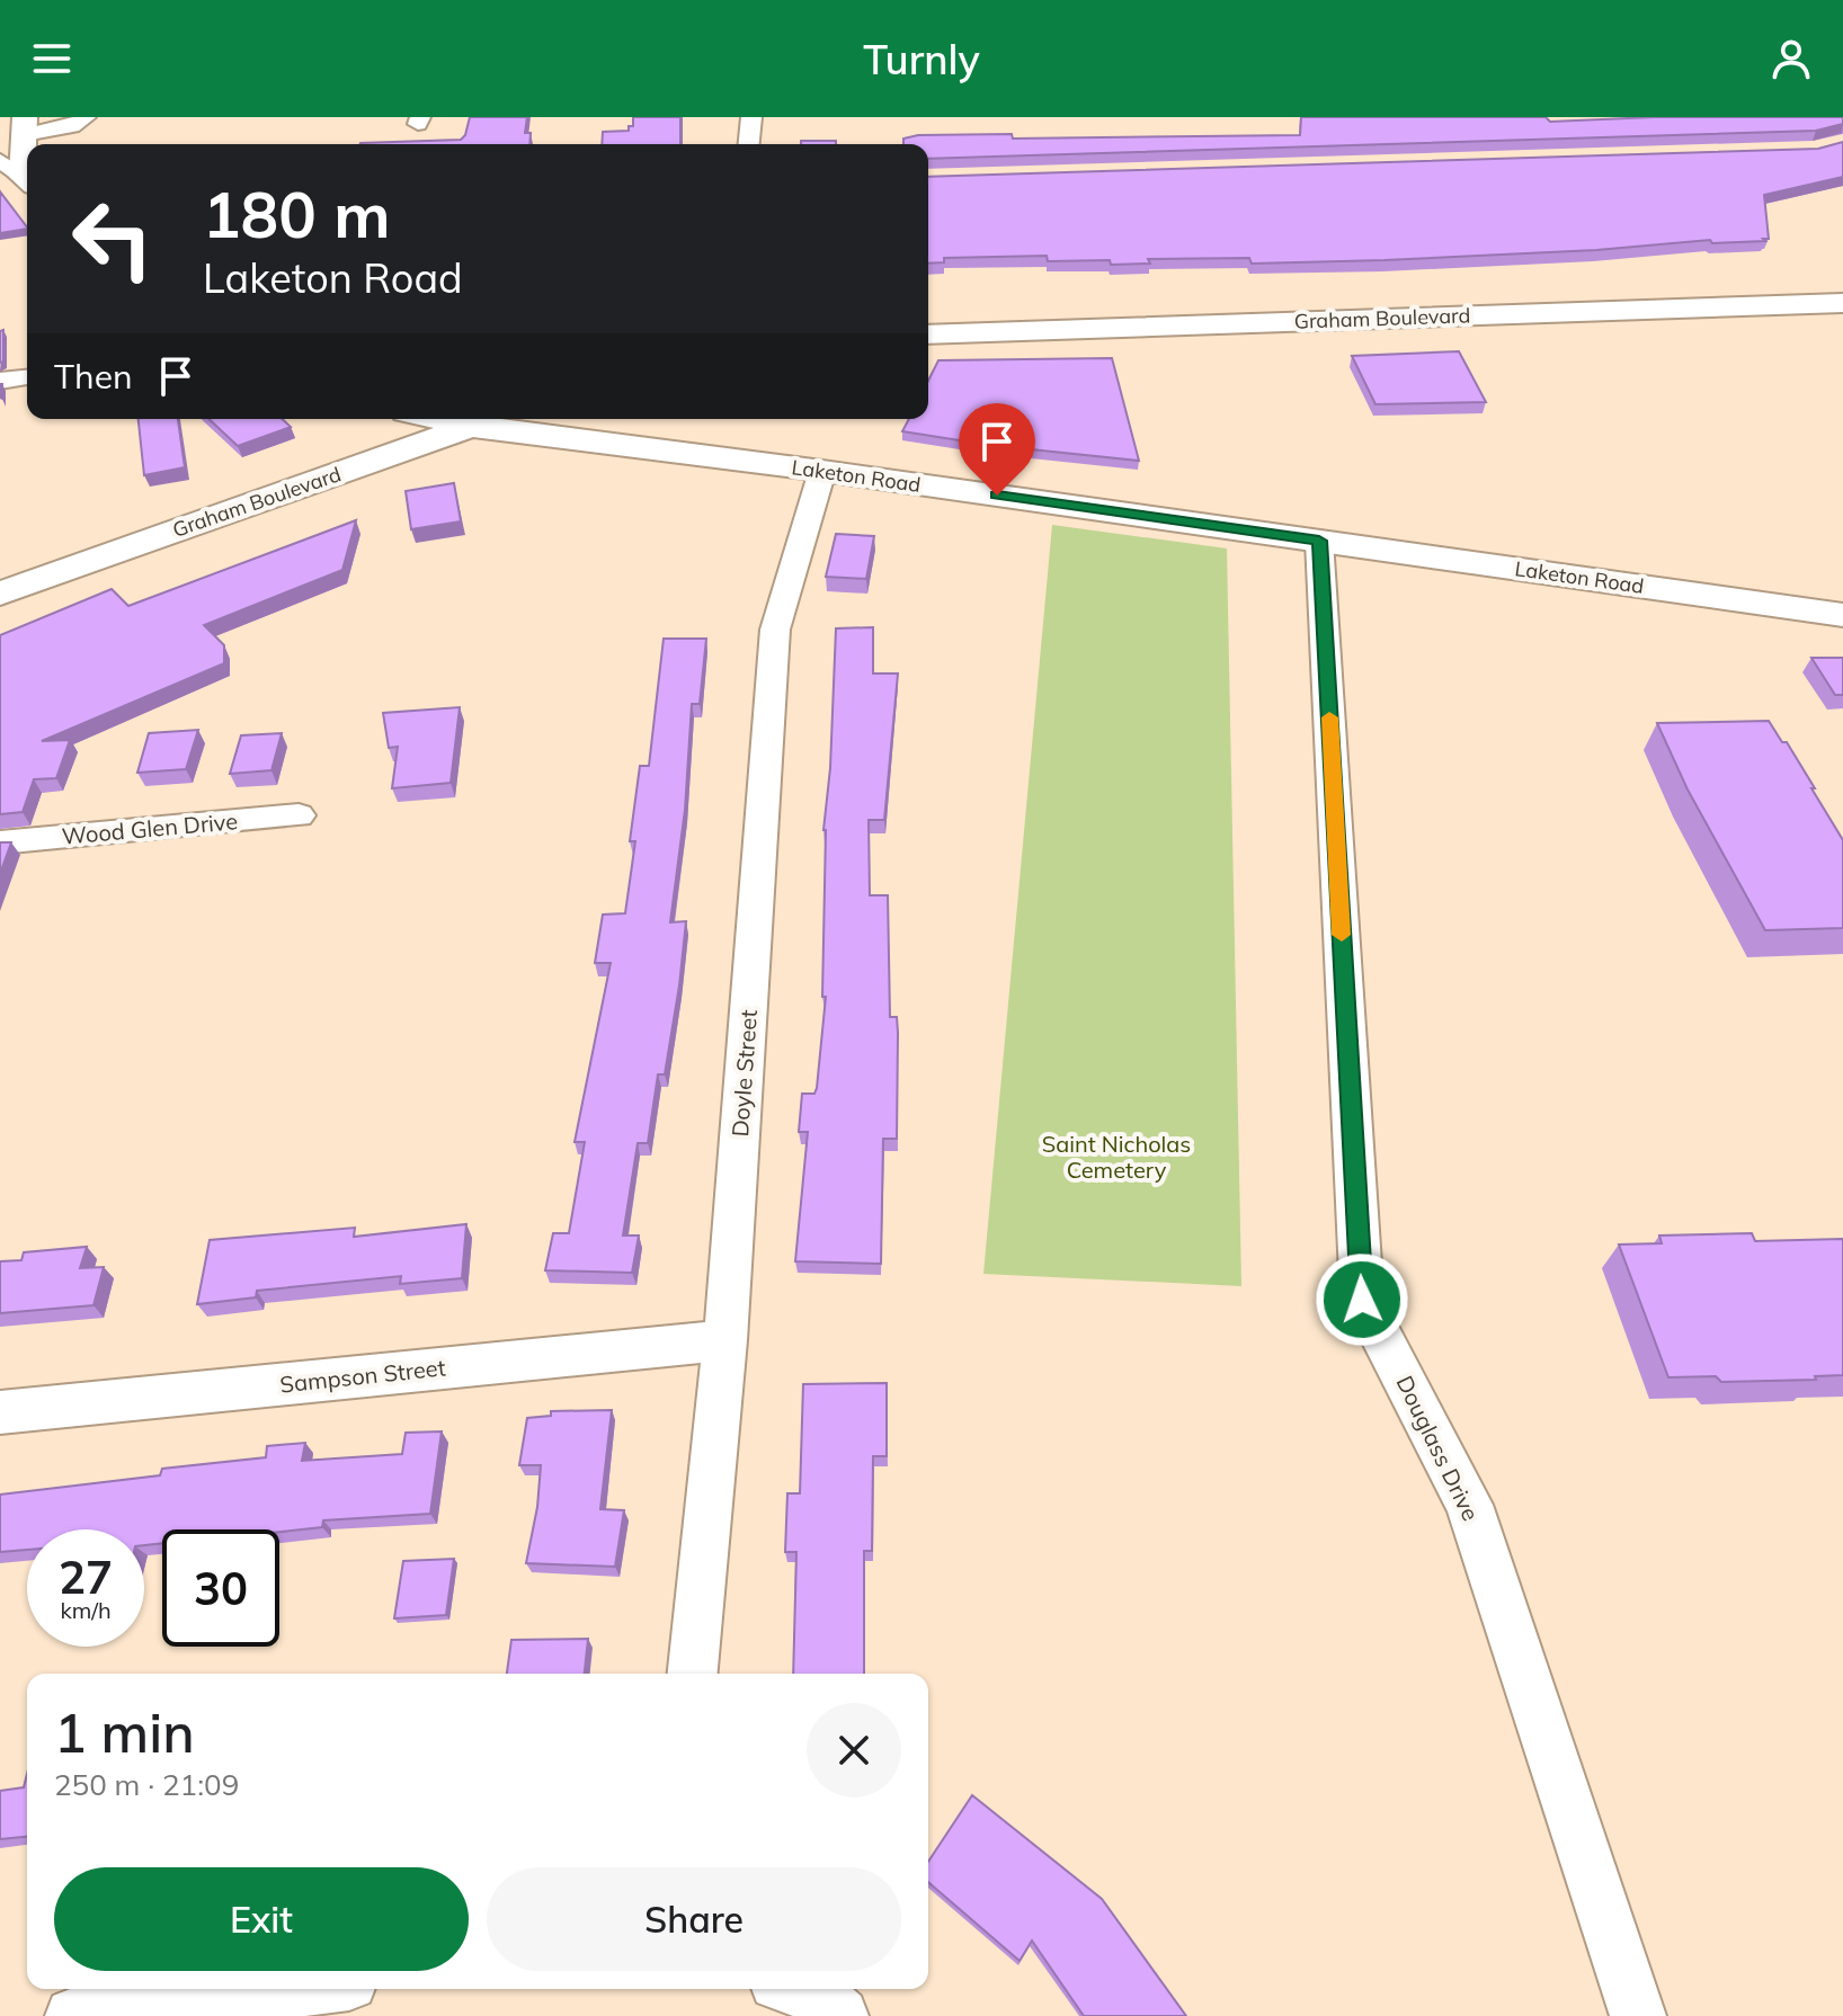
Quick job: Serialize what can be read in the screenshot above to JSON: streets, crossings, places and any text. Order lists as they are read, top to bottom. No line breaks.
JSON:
{"streets":{"street":["Graham Boulevard","Laketon Road","Wood Glen Drive","Doyle Street","Sampson Street","Douglass Drive"]},"crossings":[["Graham Boulevard","Laketon Road"],["Laketon Road","Doyle Street"],["Laketon Road","Douglass Drive"],["Doyle Street","Sampson Street"]],"parks":["Saint Nicholas Cemetery"],"page":{"header":"Turnly","turn":["180 m","Laketon Road"],"then":"Then","speed":"27 km/h","limit":"30","heading":["1 min","250 m · 21:09"],"buttons":["Exit","Share"]}}
